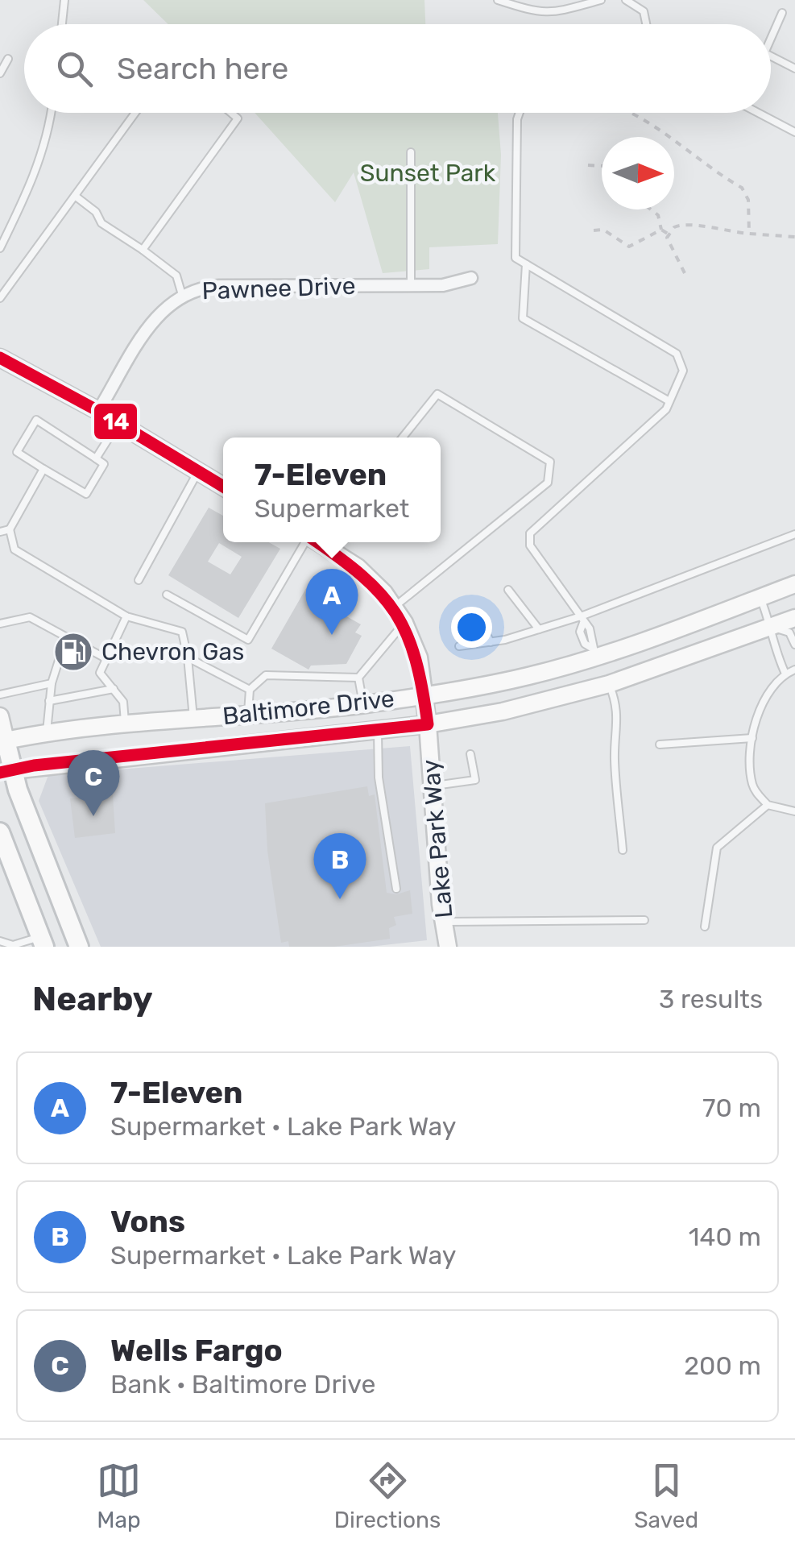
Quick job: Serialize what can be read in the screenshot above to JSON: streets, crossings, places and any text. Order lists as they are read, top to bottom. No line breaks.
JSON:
{"streets":{"main road":["Baltimore Drive","Lake Park Way"],"street":["Pawnee Drive"]},"crossings":[["Baltimore Drive","Lake Park Way"]],"parks":["Sunset Park"],"places":{"fuel station":["Chevron Gas"]},"lines":["transit line 14"],"north":"right","page":{"search":"Search here","popup":["7-Eleven","Supermarket"],"pins":["A","C","B"],"heading":["Nearby","3 results"],"list":[{"mark":"A","name":"7-Eleven","note":"Supermarket · Lake Park Way","value":"70 m"},{"mark":"B","name":"Vons","note":"Supermarket · Lake Park Way","value":"140 m"},{"mark":"C","name":"Wells Fargo","note":"Bank · Baltimore Drive","value":"200 m"}],"nav":["Map","Directions","Saved"]}}
